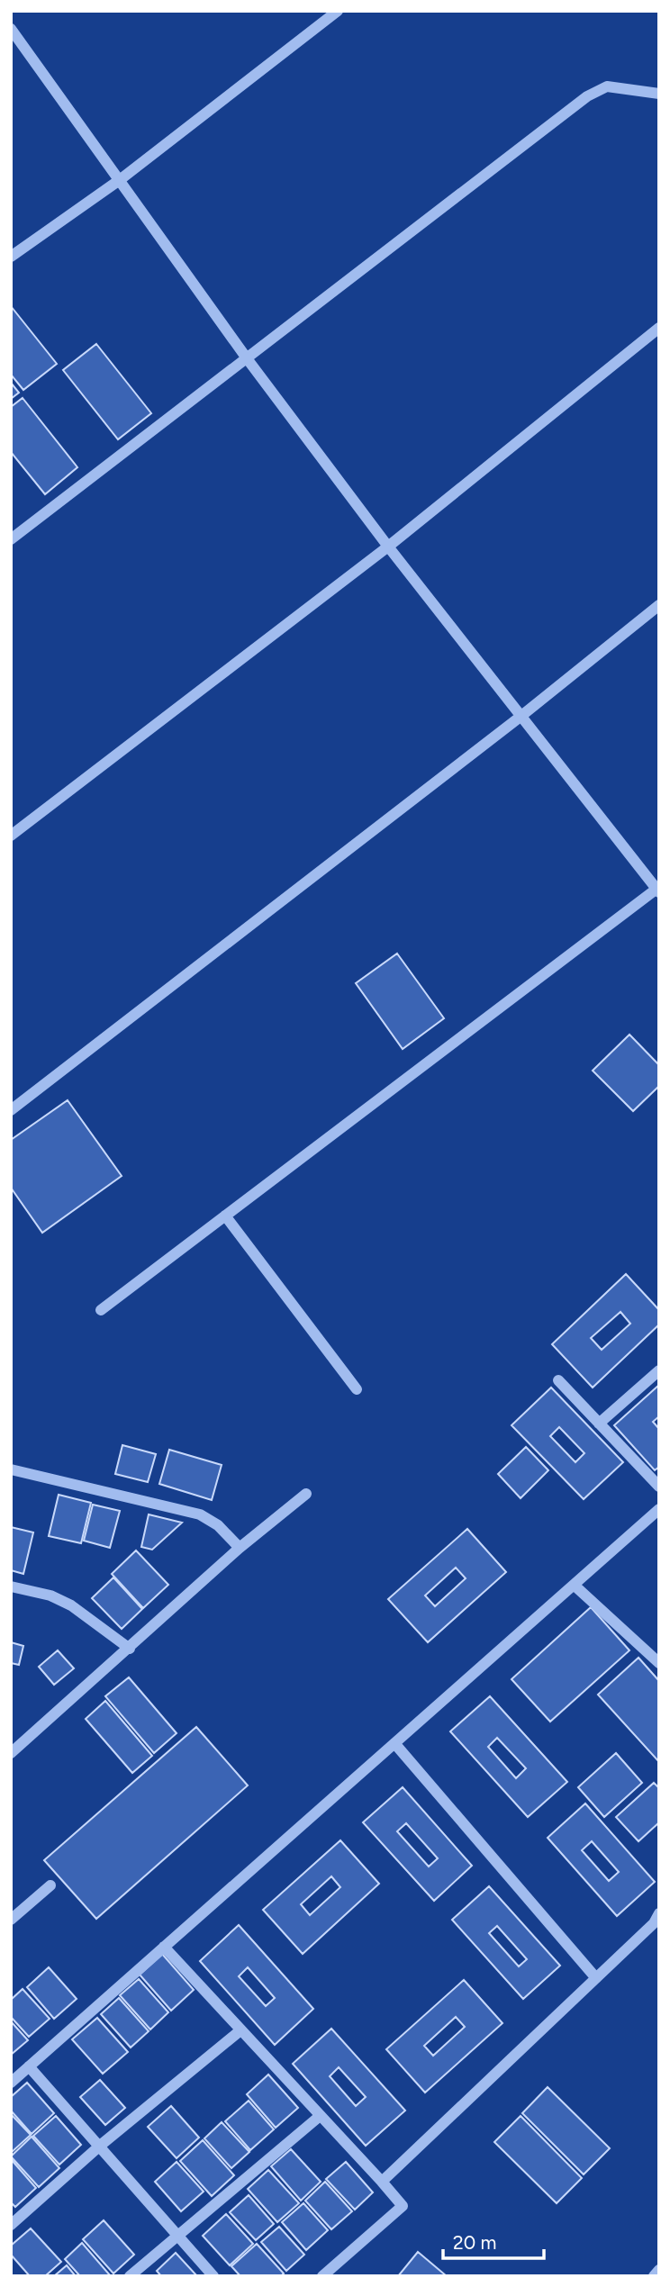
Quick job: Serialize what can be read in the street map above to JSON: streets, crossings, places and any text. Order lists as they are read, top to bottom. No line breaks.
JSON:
{"scale_bar":"20 m"}
